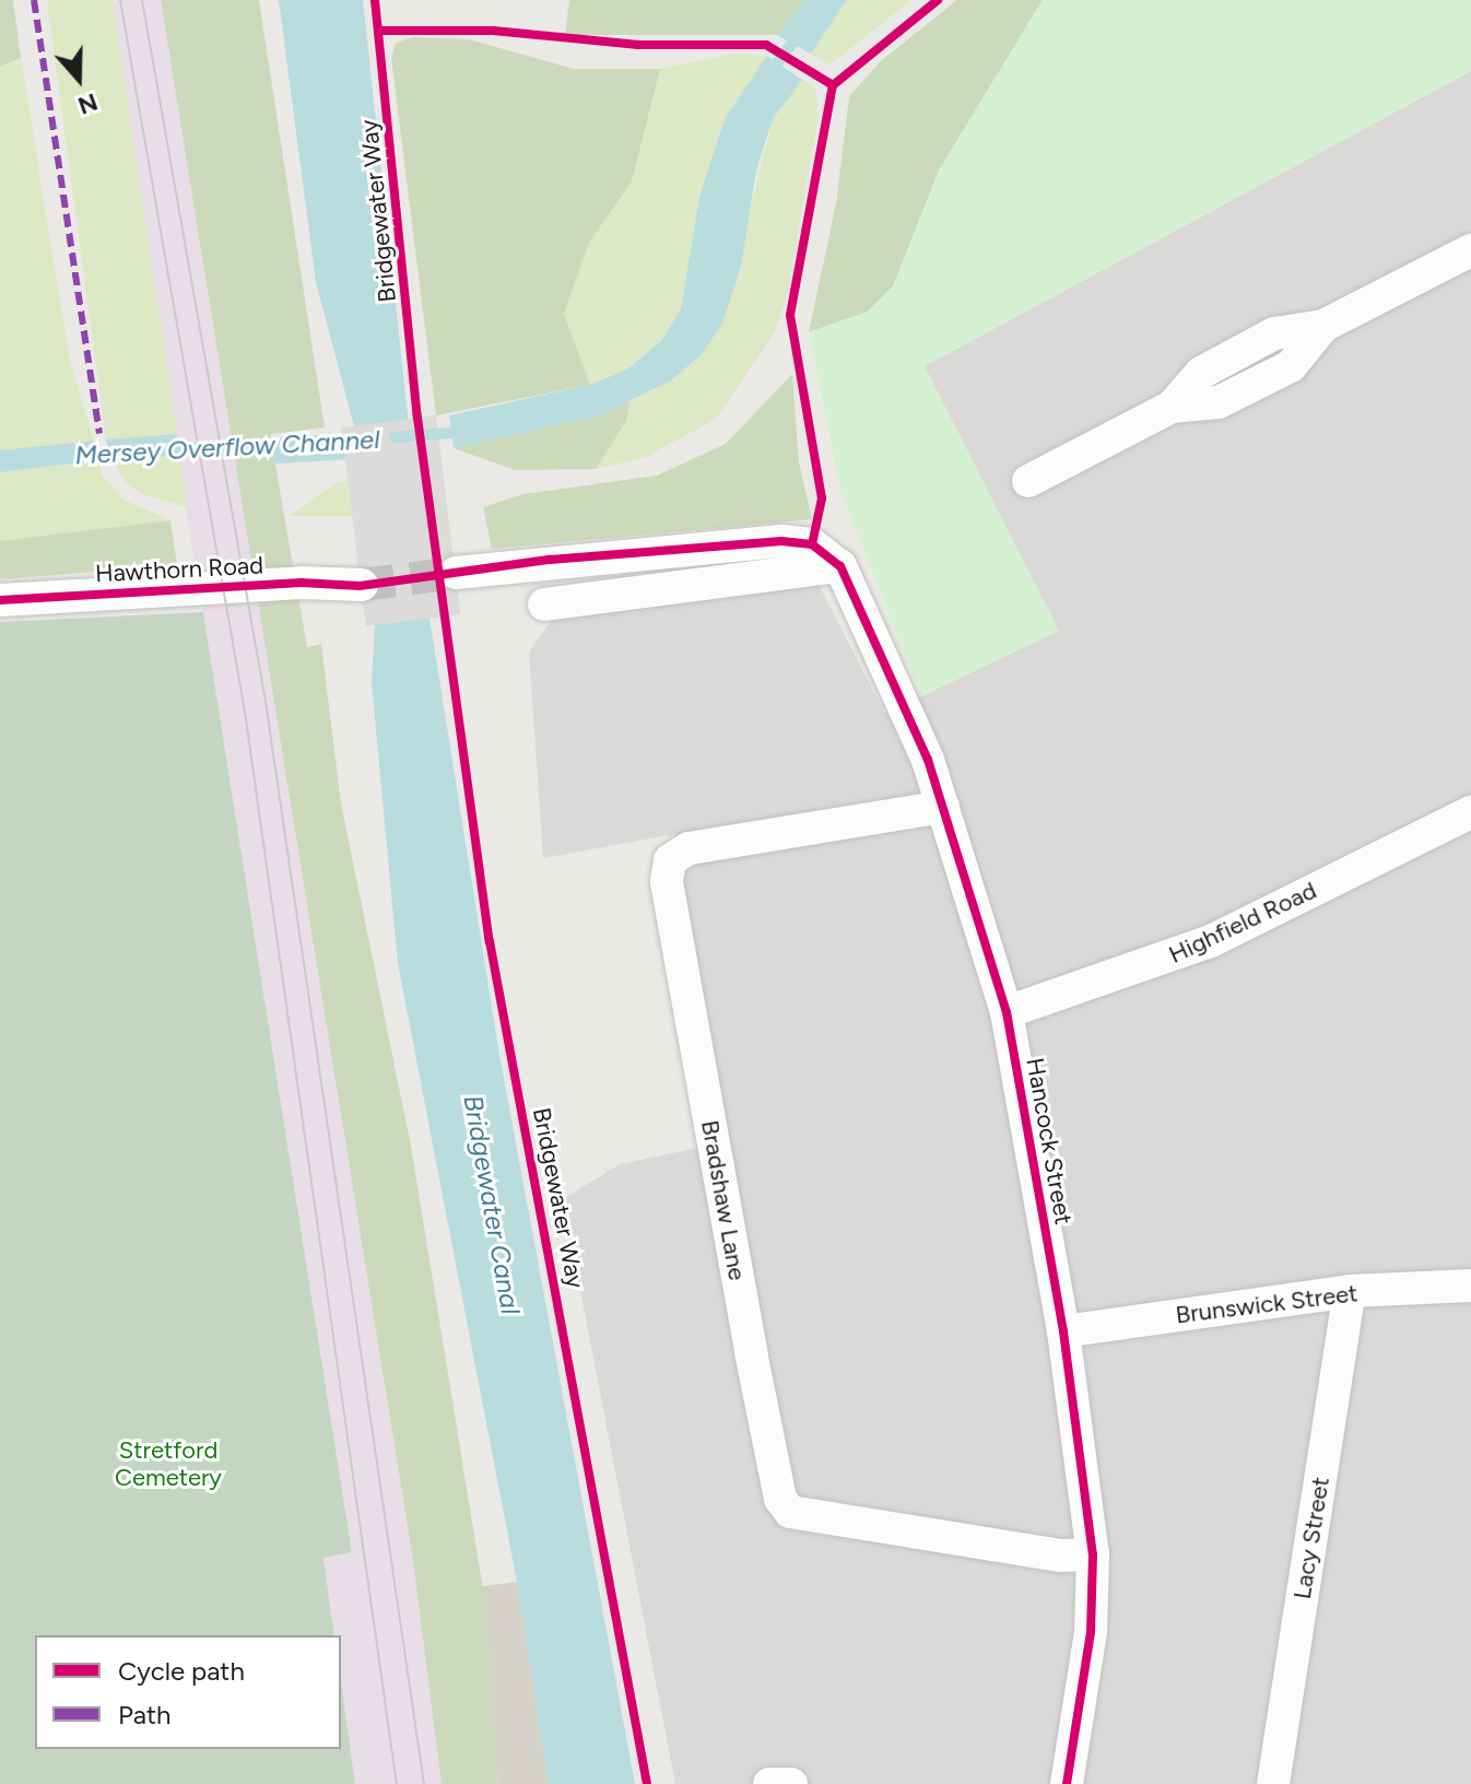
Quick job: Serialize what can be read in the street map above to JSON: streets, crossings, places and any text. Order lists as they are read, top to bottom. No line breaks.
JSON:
{"streets":{"street":["Hawthorn Road","Highfield Road","Hancock Street","Bradshaw Lane","Brunswick Street","Lacy Street"],"cycle path":["Bridgewater Way"]},"crossings":[["Highfield Road","Hancock Street"],["Hancock Street","Bradshaw Lane"],["Hancock Street","Brunswick Street"],["Brunswick Street","Lacy Street"]],"water":["Mersey Overflow Channel","Bridgewater Canal"],"parks":["Stretford Cemetery"],"legend":["Cycle path","Path"],"north":"bottom"}
